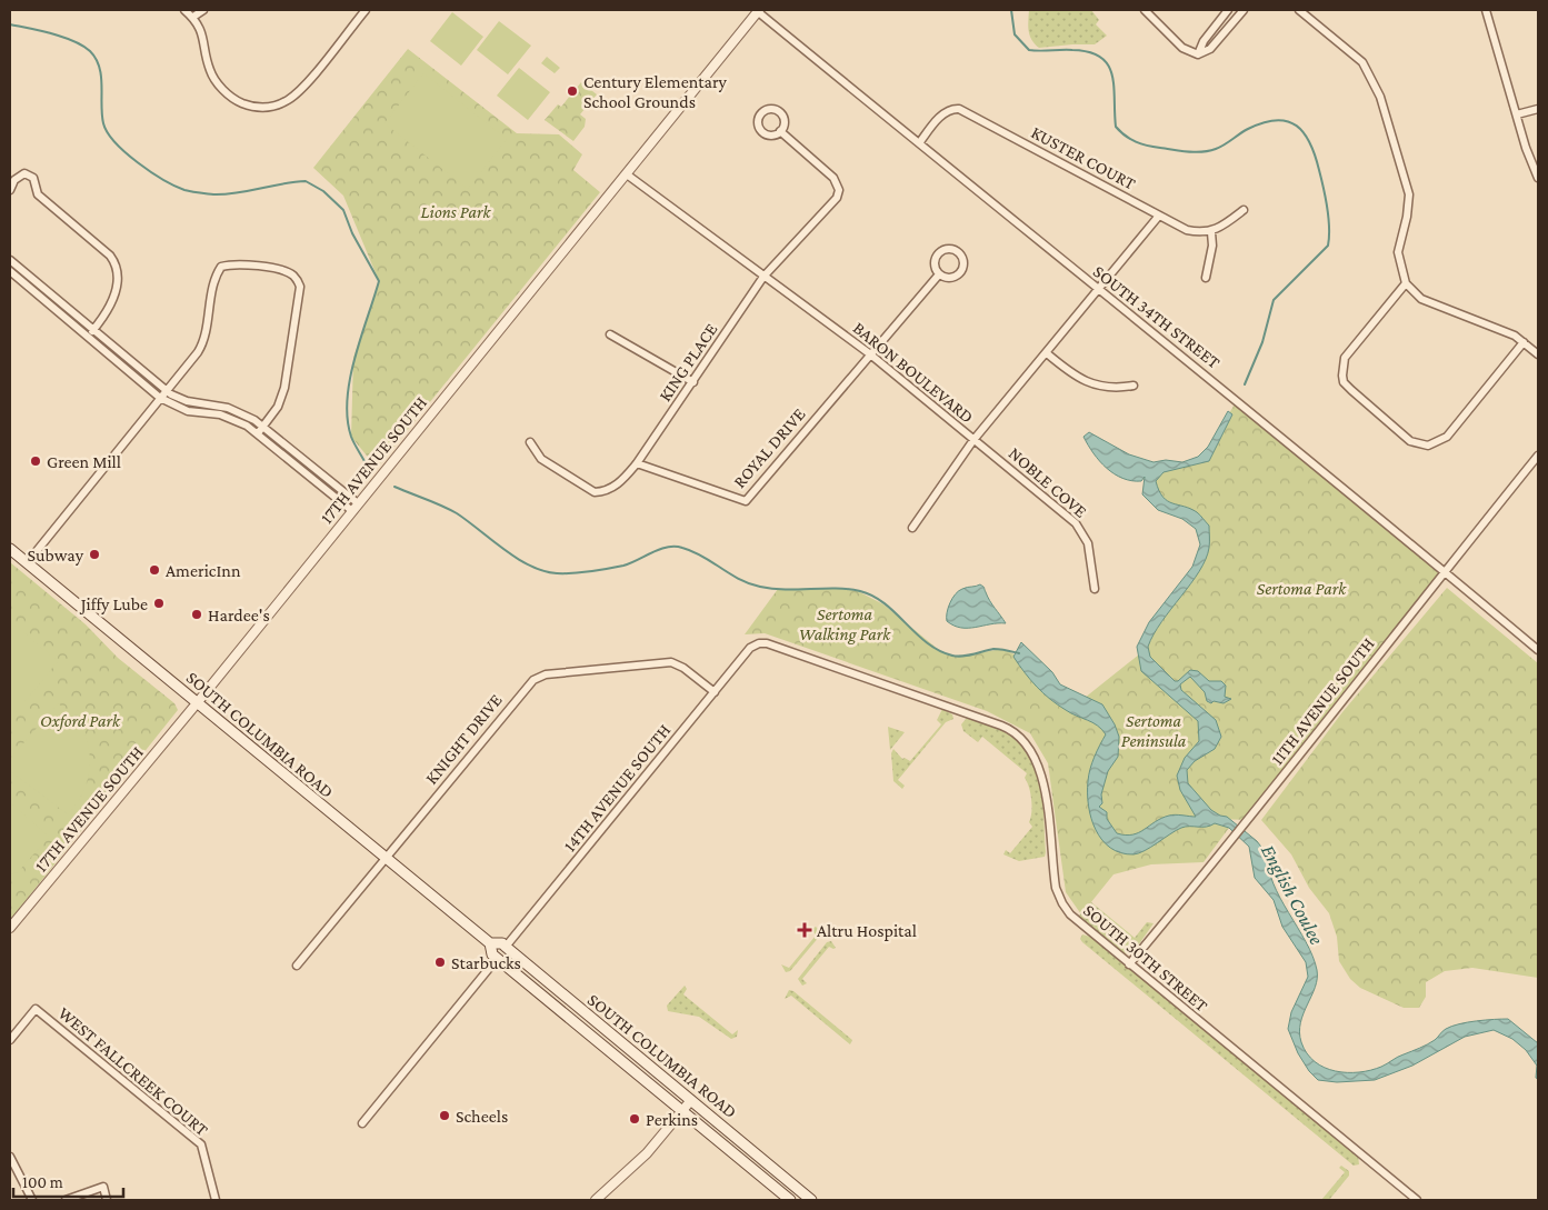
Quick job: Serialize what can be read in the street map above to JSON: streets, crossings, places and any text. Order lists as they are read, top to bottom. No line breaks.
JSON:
{"streets":{"main road":["SOUTH COLUMBIA ROAD"],"street":["KUSTER COURT","SOUTH 34TH STREET","KING PLACE","BARON BOULEVARD","ROYAL DRIVE","17TH AVENUE SOUTH","NOBLE COVE","11TH AVENUE SOUTH","KNIGHT DRIVE","14TH AVENUE SOUTH","SOUTH 30TH STREET","WEST FALLCREEK COURT"]},"crossings":[["KUSTER COURT","SOUTH 34TH STREET"],["KUSTER COURT","BARON BOULEVARD"],["SOUTH 34TH STREET","BARON BOULEVARD"],["SOUTH 34TH STREET","17TH AVENUE SOUTH"],["SOUTH 34TH STREET","11TH AVENUE SOUTH"],["KING PLACE","BARON BOULEVARD"],["KING PLACE","ROYAL DRIVE"],["BARON BOULEVARD","ROYAL DRIVE"],["BARON BOULEVARD","17TH AVENUE SOUTH"],["BARON BOULEVARD","NOBLE COVE"],["17TH AVENUE SOUTH","SOUTH COLUMBIA ROAD"],["11TH AVENUE SOUTH","SOUTH 30TH STREET"],["SOUTH COLUMBIA ROAD","KNIGHT DRIVE"],["SOUTH COLUMBIA ROAD","14TH AVENUE SOUTH"],["KNIGHT DRIVE","14TH AVENUE SOUTH"],["14TH AVENUE SOUTH","SOUTH 30TH STREET"]],"water":["English Coulee"],"parks":["Lions Park","Sertoma Park","Sertoma Walking Park","Oxford Park","Sertoma Peninsula"],"places":{"other":["Century Elementary School Grounds","Green Mill","Subway","AmericInn","Jiffy Lube","Hardee's","Starbucks","Scheels","Perkins"],"health":["Altru Hospital"]},"scale_bar":"100 m"}
